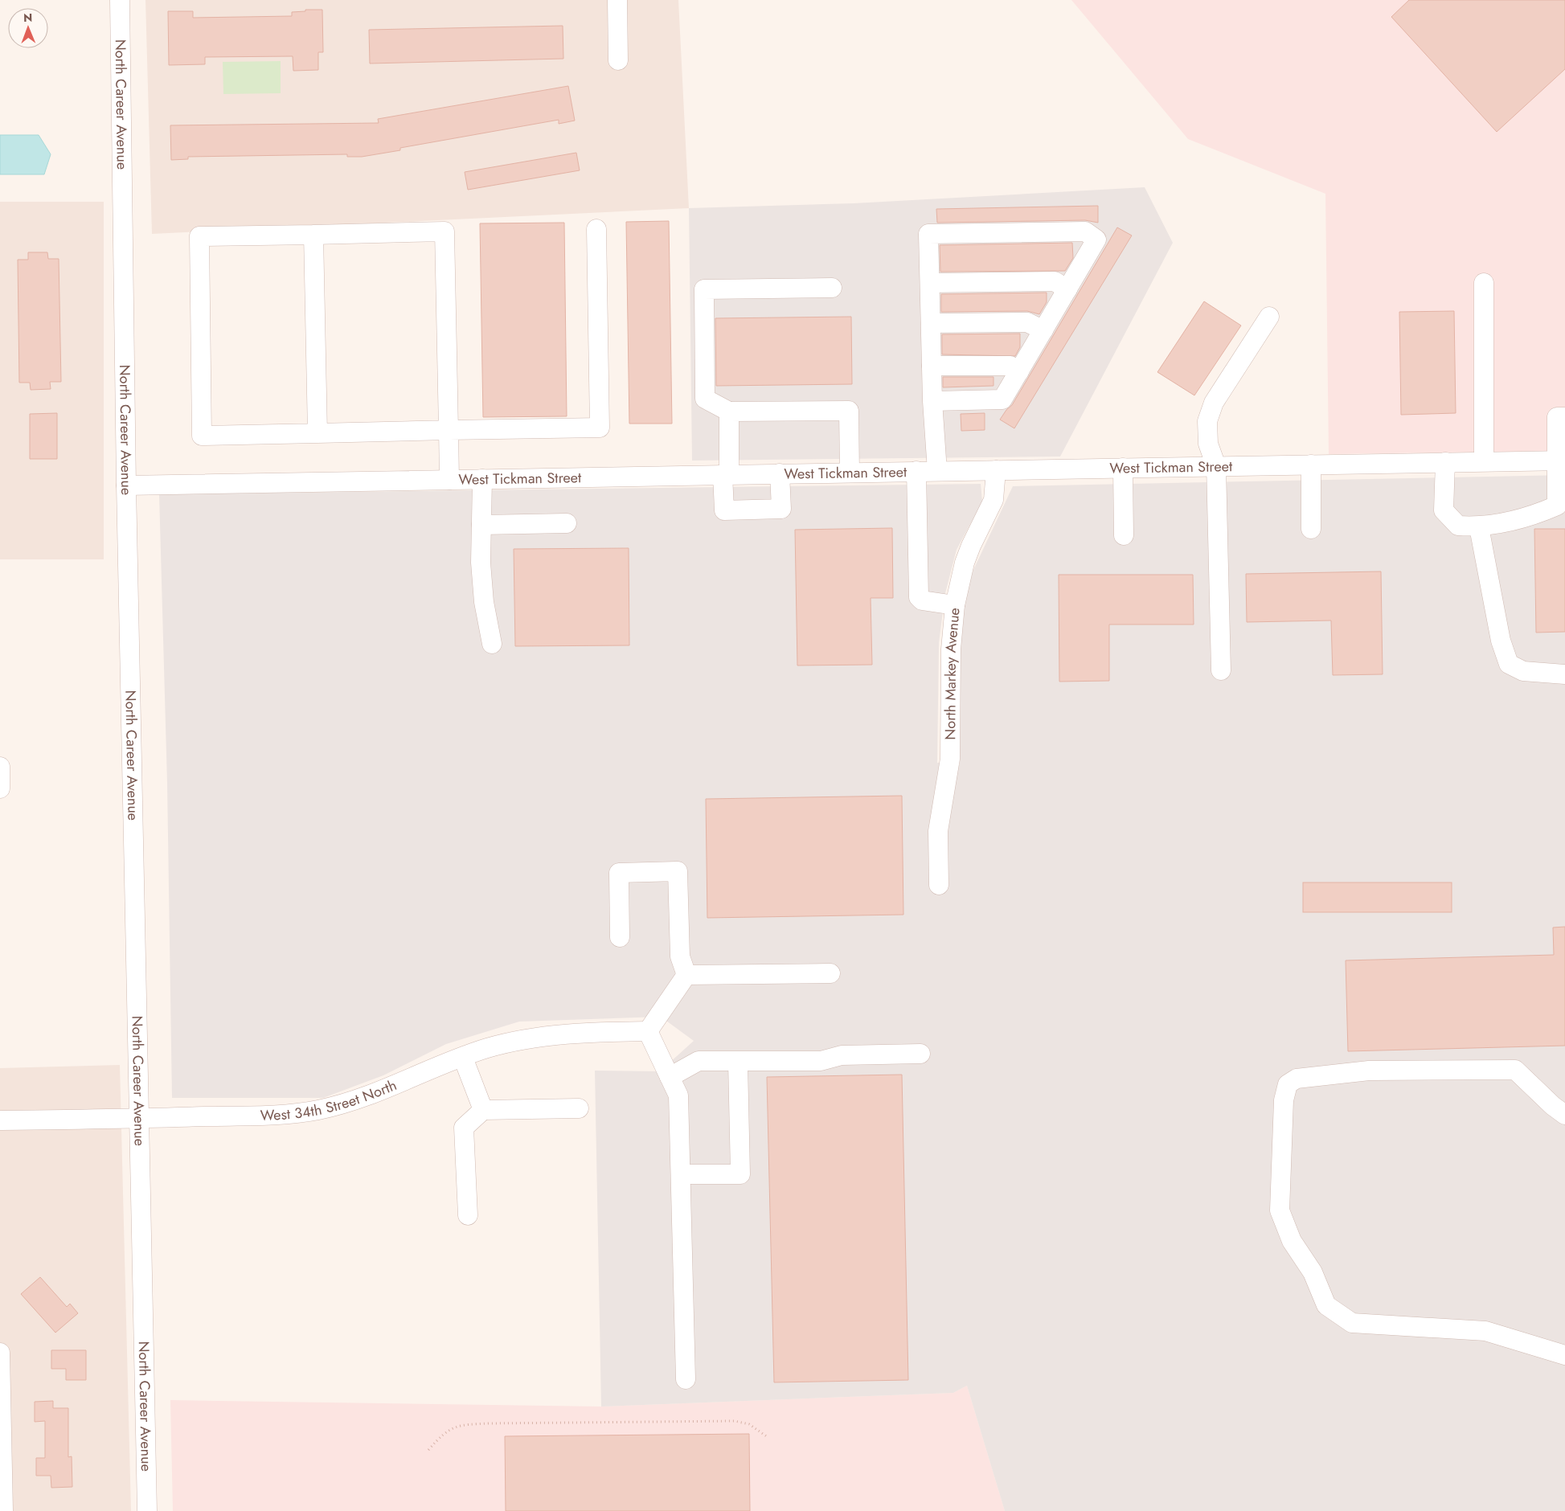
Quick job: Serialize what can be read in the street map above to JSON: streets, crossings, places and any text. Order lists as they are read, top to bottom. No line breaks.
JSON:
{"streets":{"street":["North Career Avenue","West Tickman Street","North Markey Avenue","West 34th Street North"]},"crossings":[["North Career Avenue","West Tickman Street"],["North Career Avenue","West 34th Street North"],["West Tickman Street","North Markey Avenue"]],"north":"top"}
